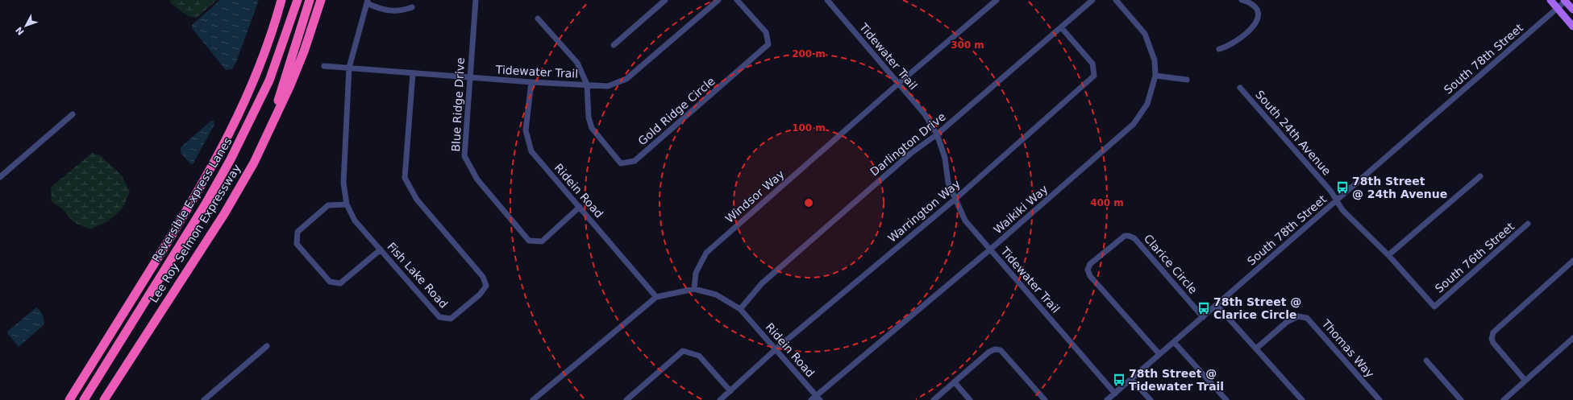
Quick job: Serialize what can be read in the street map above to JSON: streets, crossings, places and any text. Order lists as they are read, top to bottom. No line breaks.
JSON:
{"streets":{"highway":["Reversible Express Lanes","Lee Roy Selmon Expressway"],"street":["Tidewater Trail","South 78th Street","Blue Ridge Drive","Gold Ridge Circle","South 24th Avenue","Darlington Drive","Ridein Road","Windsor Way","Waikiki Way","Warrington Way","South 76th Street","Clarice Circle","Fish Lake Road","Thomas Way"]},"crossings":[["Tidewater Trail","South 78th Street"],["Tidewater Trail","Blue Ridge Drive"],["Tidewater Trail","Gold Ridge Circle"],["Tidewater Trail","Darlington Drive"],["Tidewater Trail","Ridein Road"],["Tidewater Trail","Windsor Way"],["Tidewater Trail","Waikiki Way"],["Tidewater Trail","Warrington Way"],["Tidewater Trail","Fish Lake Road"],["South 78th Street","South 24th Avenue"],["South 78th Street","Clarice Circle"],["Blue Ridge Drive","Ridein Road"],["South 24th Avenue","South 76th Street"],["Darlington Drive","Ridein Road"],["Darlington Drive","Warrington Way"],["Ridein Road","Windsor Way"],["Ridein Road","Waikiki Way"],["Ridein Road","Warrington Way"]],"places":{"bus stop":["78th Street @ 24th Avenue","78th Street @ Clarice Circle","78th Street @ Tidewater Trail"]},"north":"bottom left","rings":["300 m","200 m","100 m","400 m"]}
